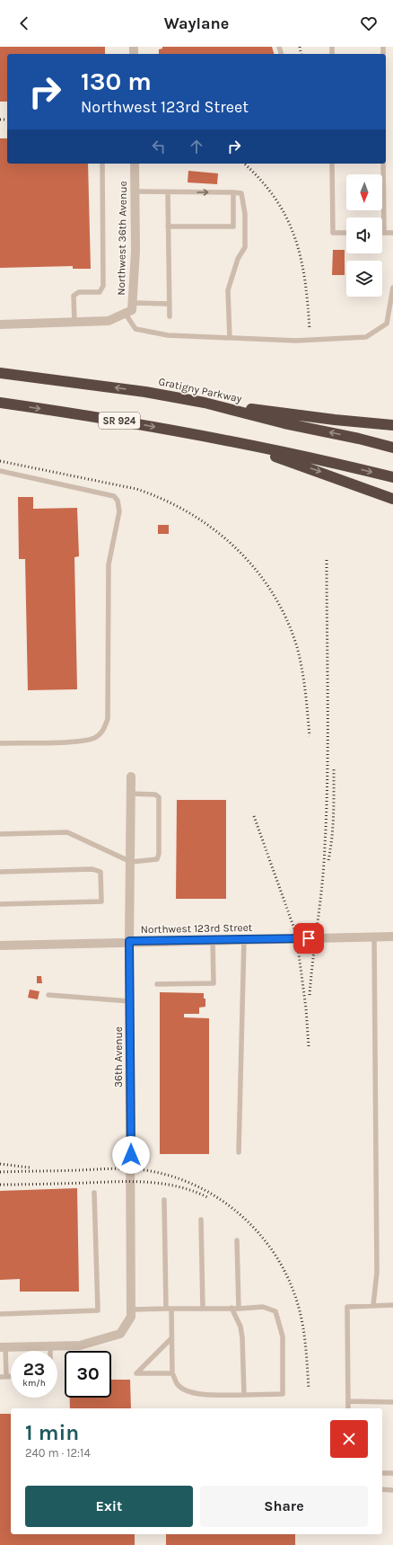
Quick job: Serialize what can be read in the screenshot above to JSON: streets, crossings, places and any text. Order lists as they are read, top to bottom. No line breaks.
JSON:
{"streets":{"highway":["Gratigny Parkway","SR 924"],"street":["Northwest 36th Avenue","Northwest 123rd Street","36th Avenue"]},"crossings":[["Northwest 123rd Street","36th Avenue"]],"north":"bottom","page":{"header":"Waylane","turn":["130 m","Northwest 123rd Street"],"speed":"23 km/h","limit":"30","heading":["1 min","240 m · 12:14"],"buttons":["Exit","Share"]}}
